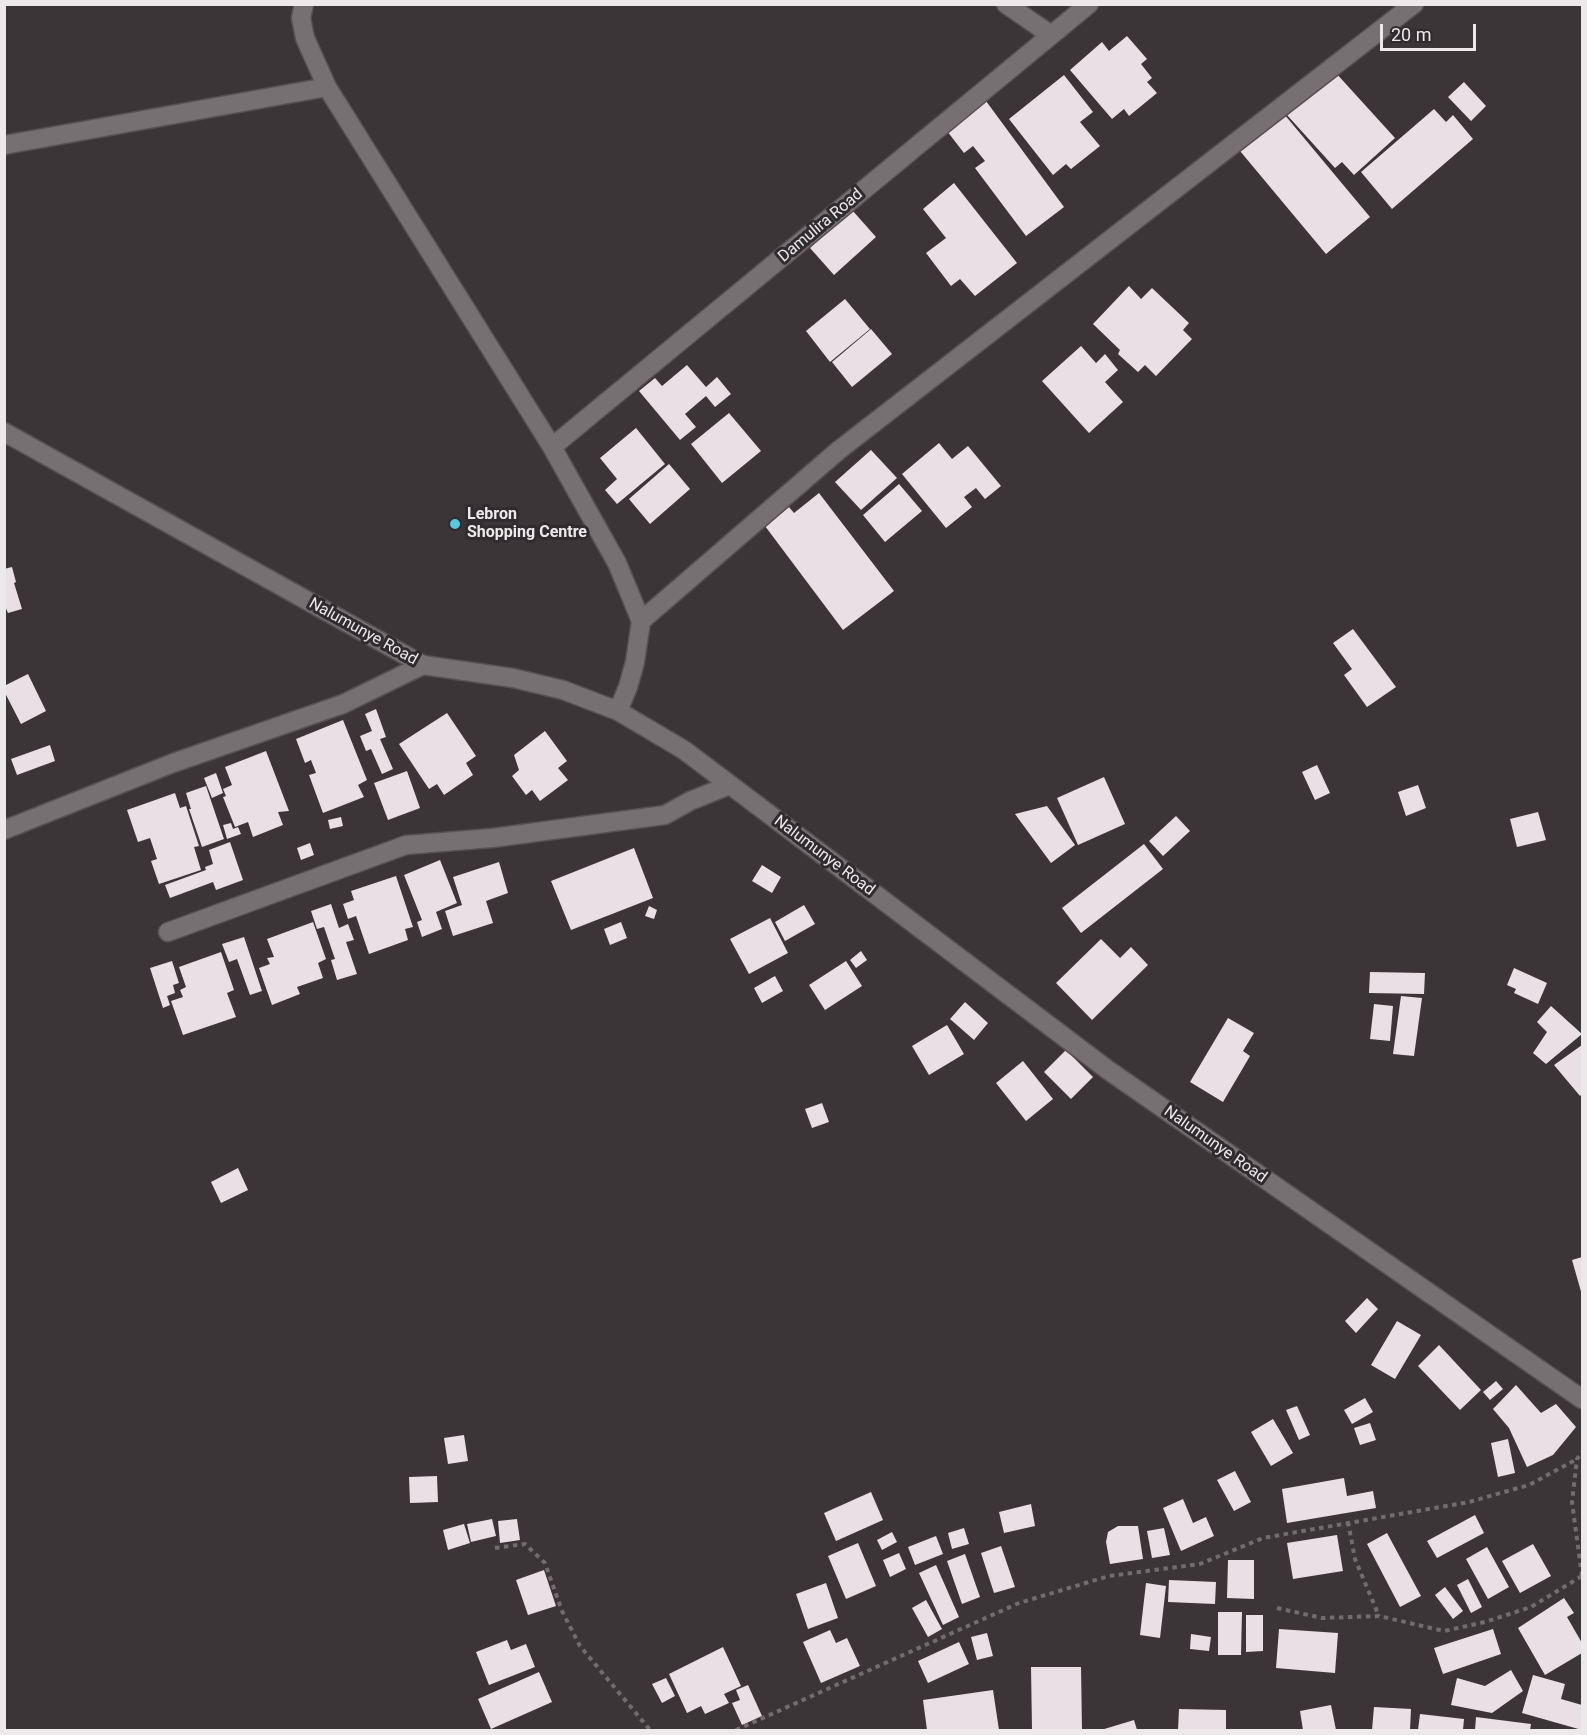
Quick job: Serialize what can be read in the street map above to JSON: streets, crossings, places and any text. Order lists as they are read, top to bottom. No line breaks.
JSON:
{"streets":{"street":["Damulira Road","Nalumunye Road"]},"places":["Lebron Shopping Centre"],"scale_bar":"20 m"}
